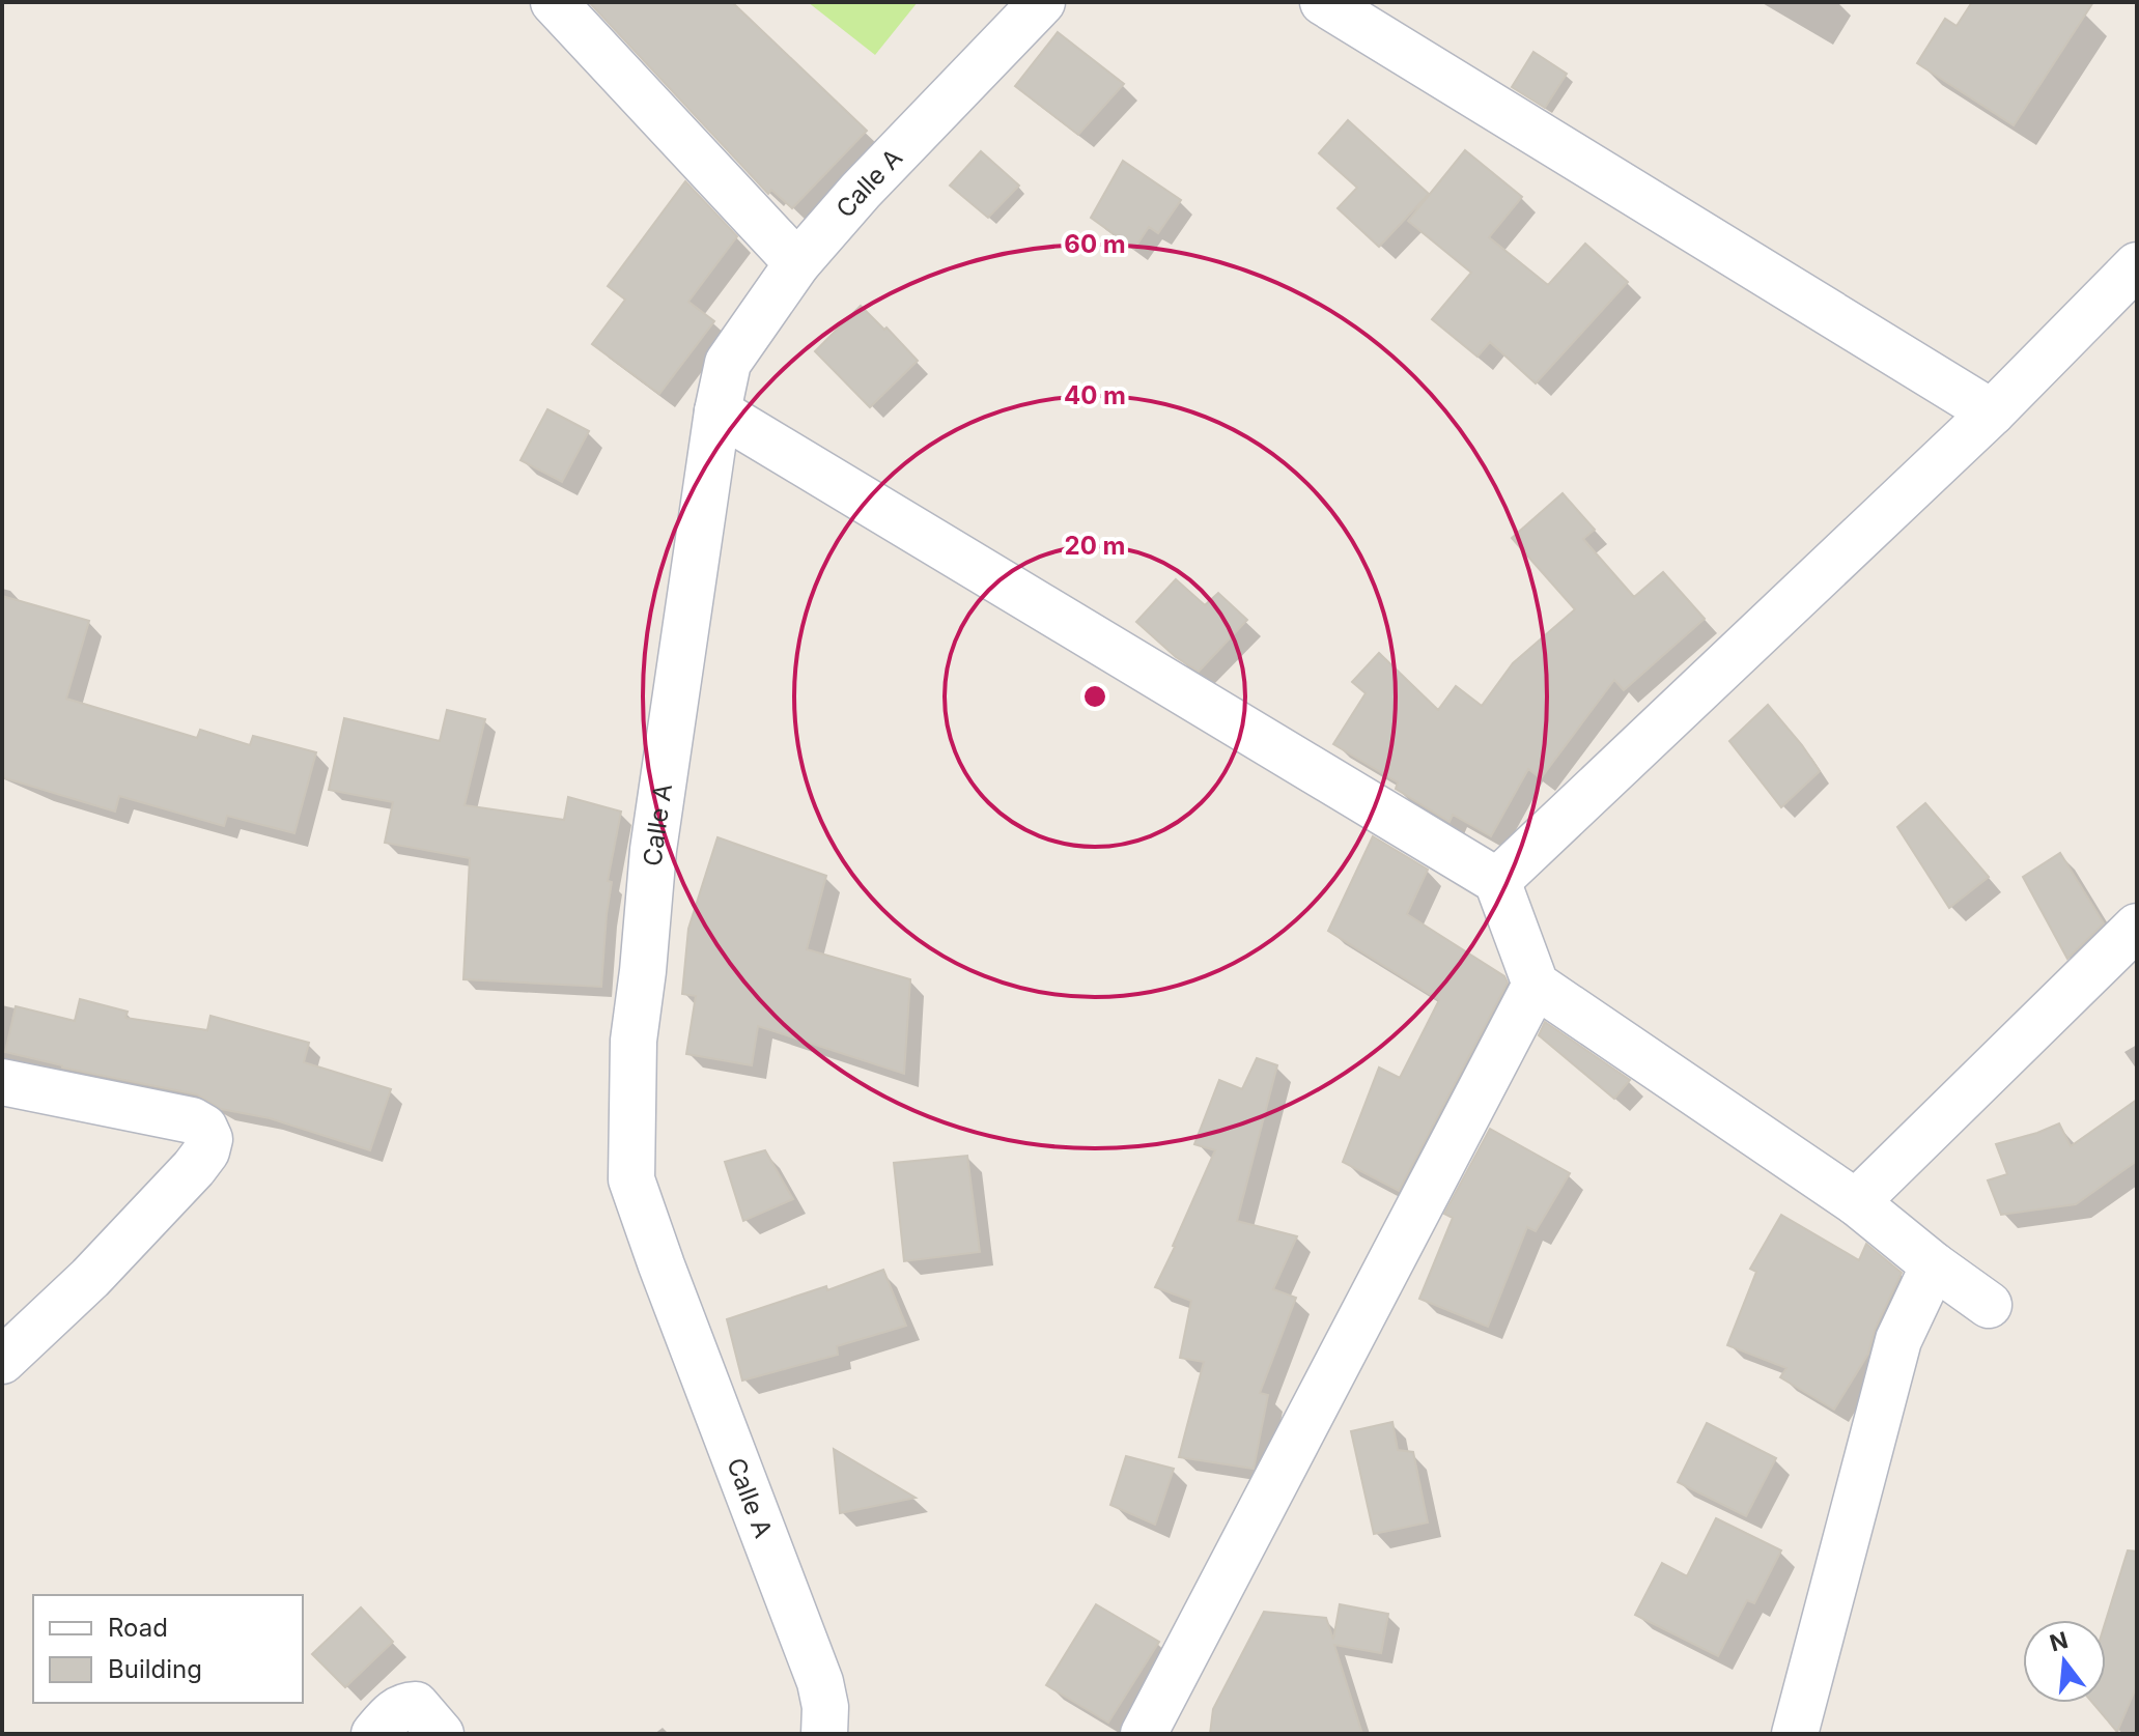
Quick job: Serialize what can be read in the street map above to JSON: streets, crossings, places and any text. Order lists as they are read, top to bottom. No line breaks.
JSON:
{"streets":{"street":["Calle A"]},"legend":["Road","Building"],"north":"top","rings":["60 m","40 m","20 m"]}
